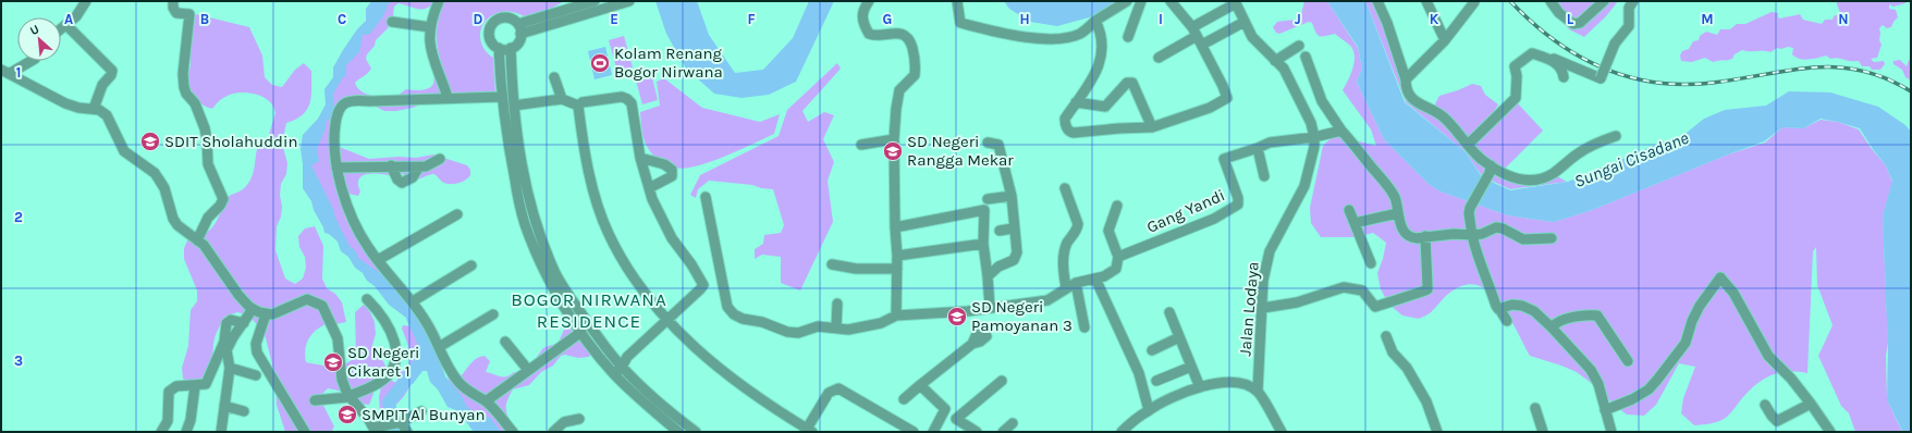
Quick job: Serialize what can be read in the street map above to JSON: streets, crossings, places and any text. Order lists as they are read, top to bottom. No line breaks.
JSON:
{"streets":{"street":["Gang Yandi","Jalan Lodaya"]},"districts":["BOGOR NIRWANA RESIDENCE"],"water":["Sungai Cisadane"],"places":{"sports":["Kolam Renang Bogor Nirwana"],"school or university":["SDIT Sholahuddin","SD Negeri Rangga Mekar","SD Negeri Pamoyanan 3","SD Negeri Cikaret 1","SMPIT Al Bunyan"]},"north":"top left","grid":{"columns":["A","B","C","D","E","F","G","H","I","J","K","L","M","N"],"rows":["1","2","3"]}}
